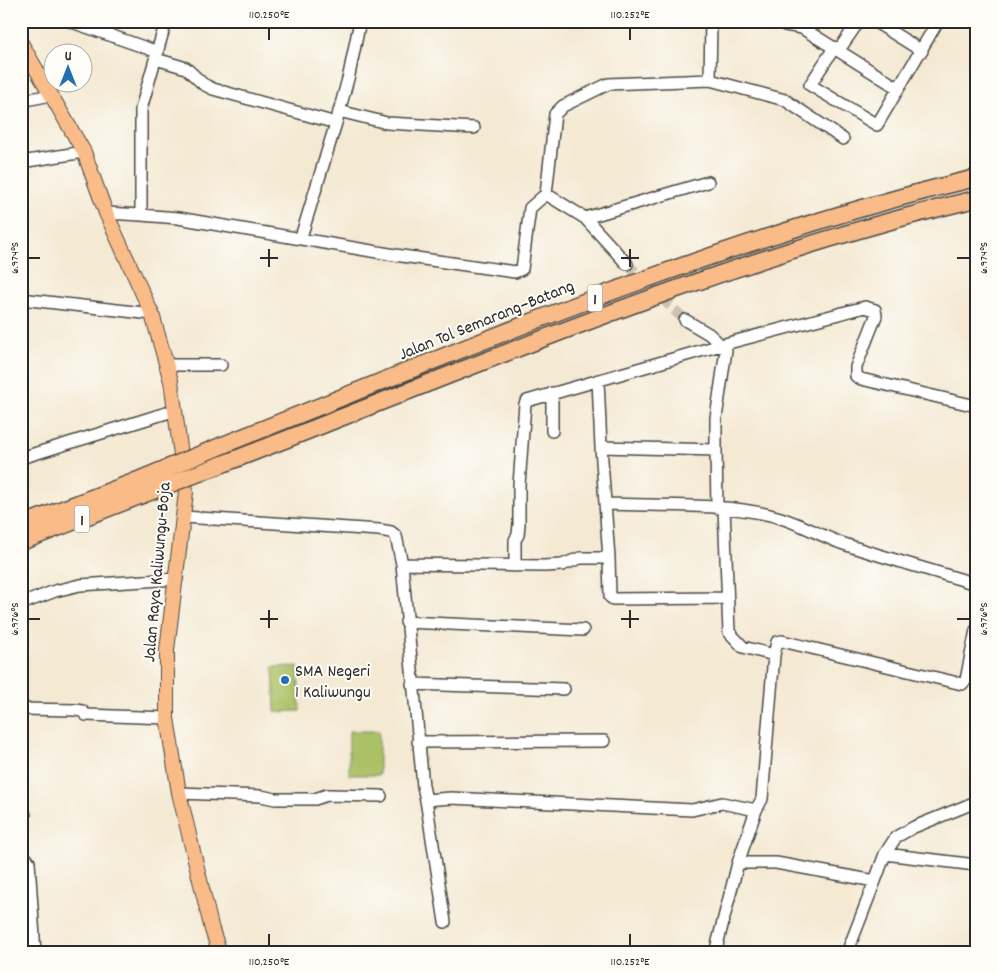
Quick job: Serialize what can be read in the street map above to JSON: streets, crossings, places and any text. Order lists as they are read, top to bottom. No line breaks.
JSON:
{"streets":{"highway":["1","Jalan Tol Semarang–Batang"],"main road":["Jalan Raya Kaliwungu-Boja"]},"places":["SMA Negeri 1 Kaliwungu"],"north":"top","coordinates":["110.250°E","110.252°E","6.974°S","6.976°S"]}
